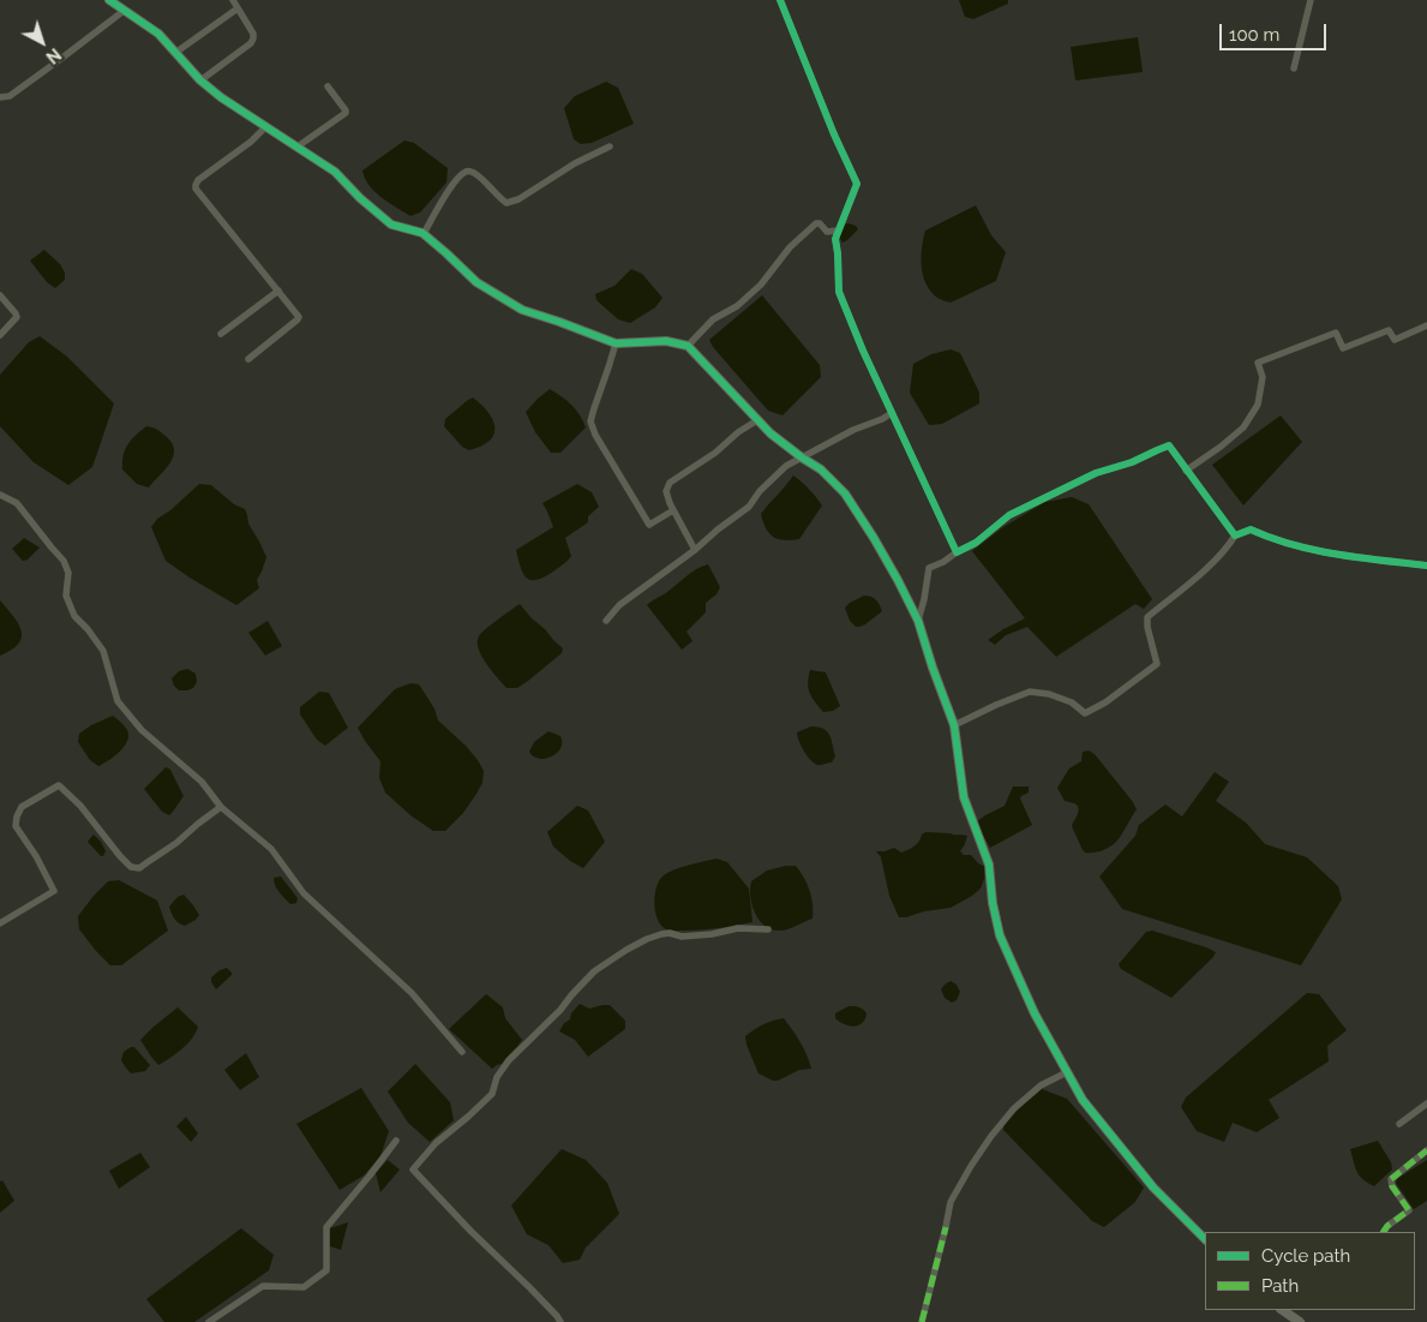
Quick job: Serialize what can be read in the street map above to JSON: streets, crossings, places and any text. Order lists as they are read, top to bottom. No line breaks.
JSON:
{"legend":["Cycle path","Path"],"scale_bar":"100 m","north":"bottom right"}
